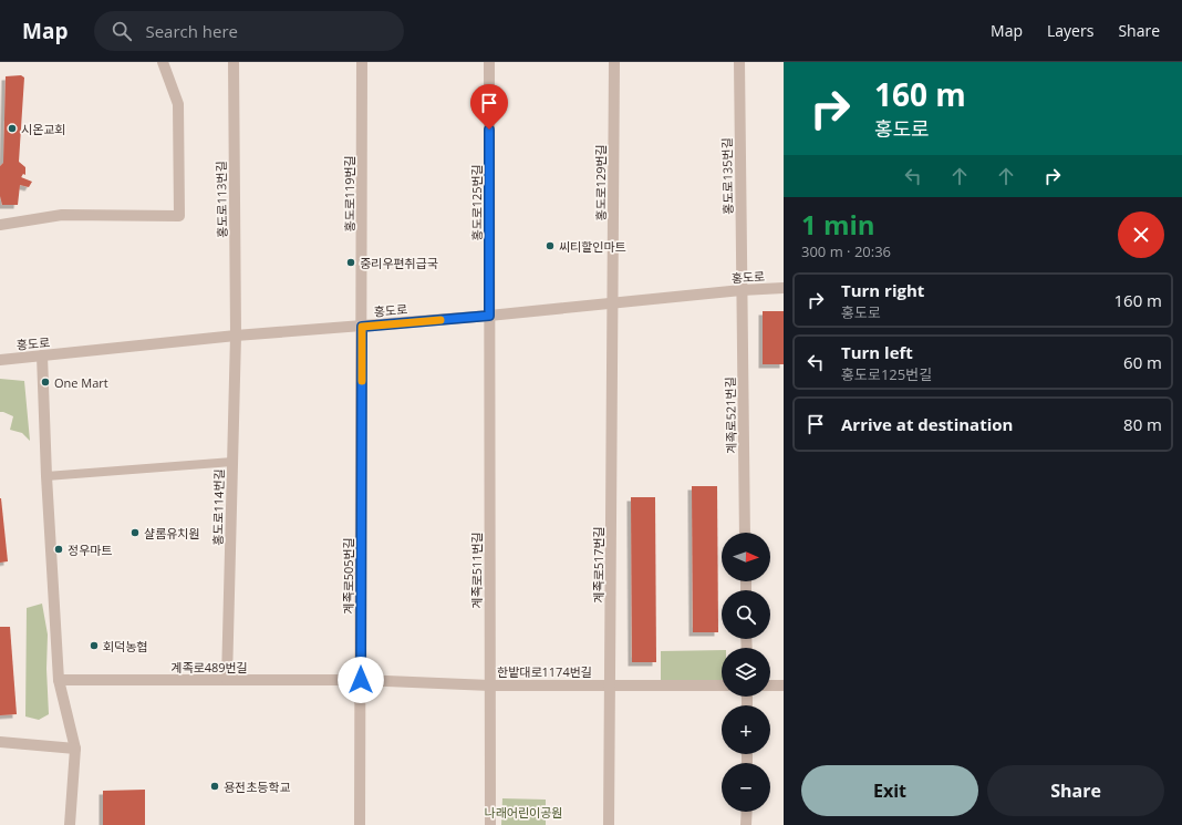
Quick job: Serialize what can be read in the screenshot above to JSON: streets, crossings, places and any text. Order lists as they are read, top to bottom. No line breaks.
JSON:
{"streets":{"street":["홍도로135번길","홍도로129번길","홍도로119번길","홍도로113번길","홍도로125번길","홍도로","계족로521번길","홍도로114번길","계족로517번길","계족로511번길","계족로505번길","계족로489번길","한밭대로1174번길"]},"crossings":[["홍도로135번길","홍도로"],["홍도로135번길","계족로521번길"],["홍도로129번길","홍도로"],["홍도로129번길","계족로517번길"],["홍도로119번길","홍도로"],["홍도로119번길","계족로505번길"],["홍도로113번길","홍도로"],["홍도로113번길","홍도로114번길"],["홍도로125번길","홍도로"],["홍도로125번길","계족로511번길"],["홍도로","계족로521번길"],["홍도로","홍도로114번길"],["홍도로","계족로517번길"],["홍도로","계족로511번길"],["홍도로","계족로505번길"],["홍도로114번길","계족로489번길"],["계족로517번길","한밭대로1174번길"],["계족로511번길","한밭대로1174번길"],["계족로505번길","계족로489번길"],["계족로505번길","한밭대로1174번길"],["계족로489번길","한밭대로1174번길"]],"parks":["나래어린이공원"],"places":["시온교회","씨티할인마트","중리우편취급국","One Mart","샬롬유치원","정우마트","회덕농협","용전초등학교"],"north":"right","page":{"header":"Map","search":"Search here","nav":["Map","Layers","Share"],"turn":["160 m","홍도로"],"heading":["1 min","300 m · 20:36"],"list":[{"name":"Turn right","note":"홍도로","value":"160 m"},{"name":"Turn left","note":"홍도로125번길","value":"60 m"},{"name":"Arrive at destination","value":"80 m"}],"map_buttons":["+","−"],"buttons":["Exit","Share"]}}
